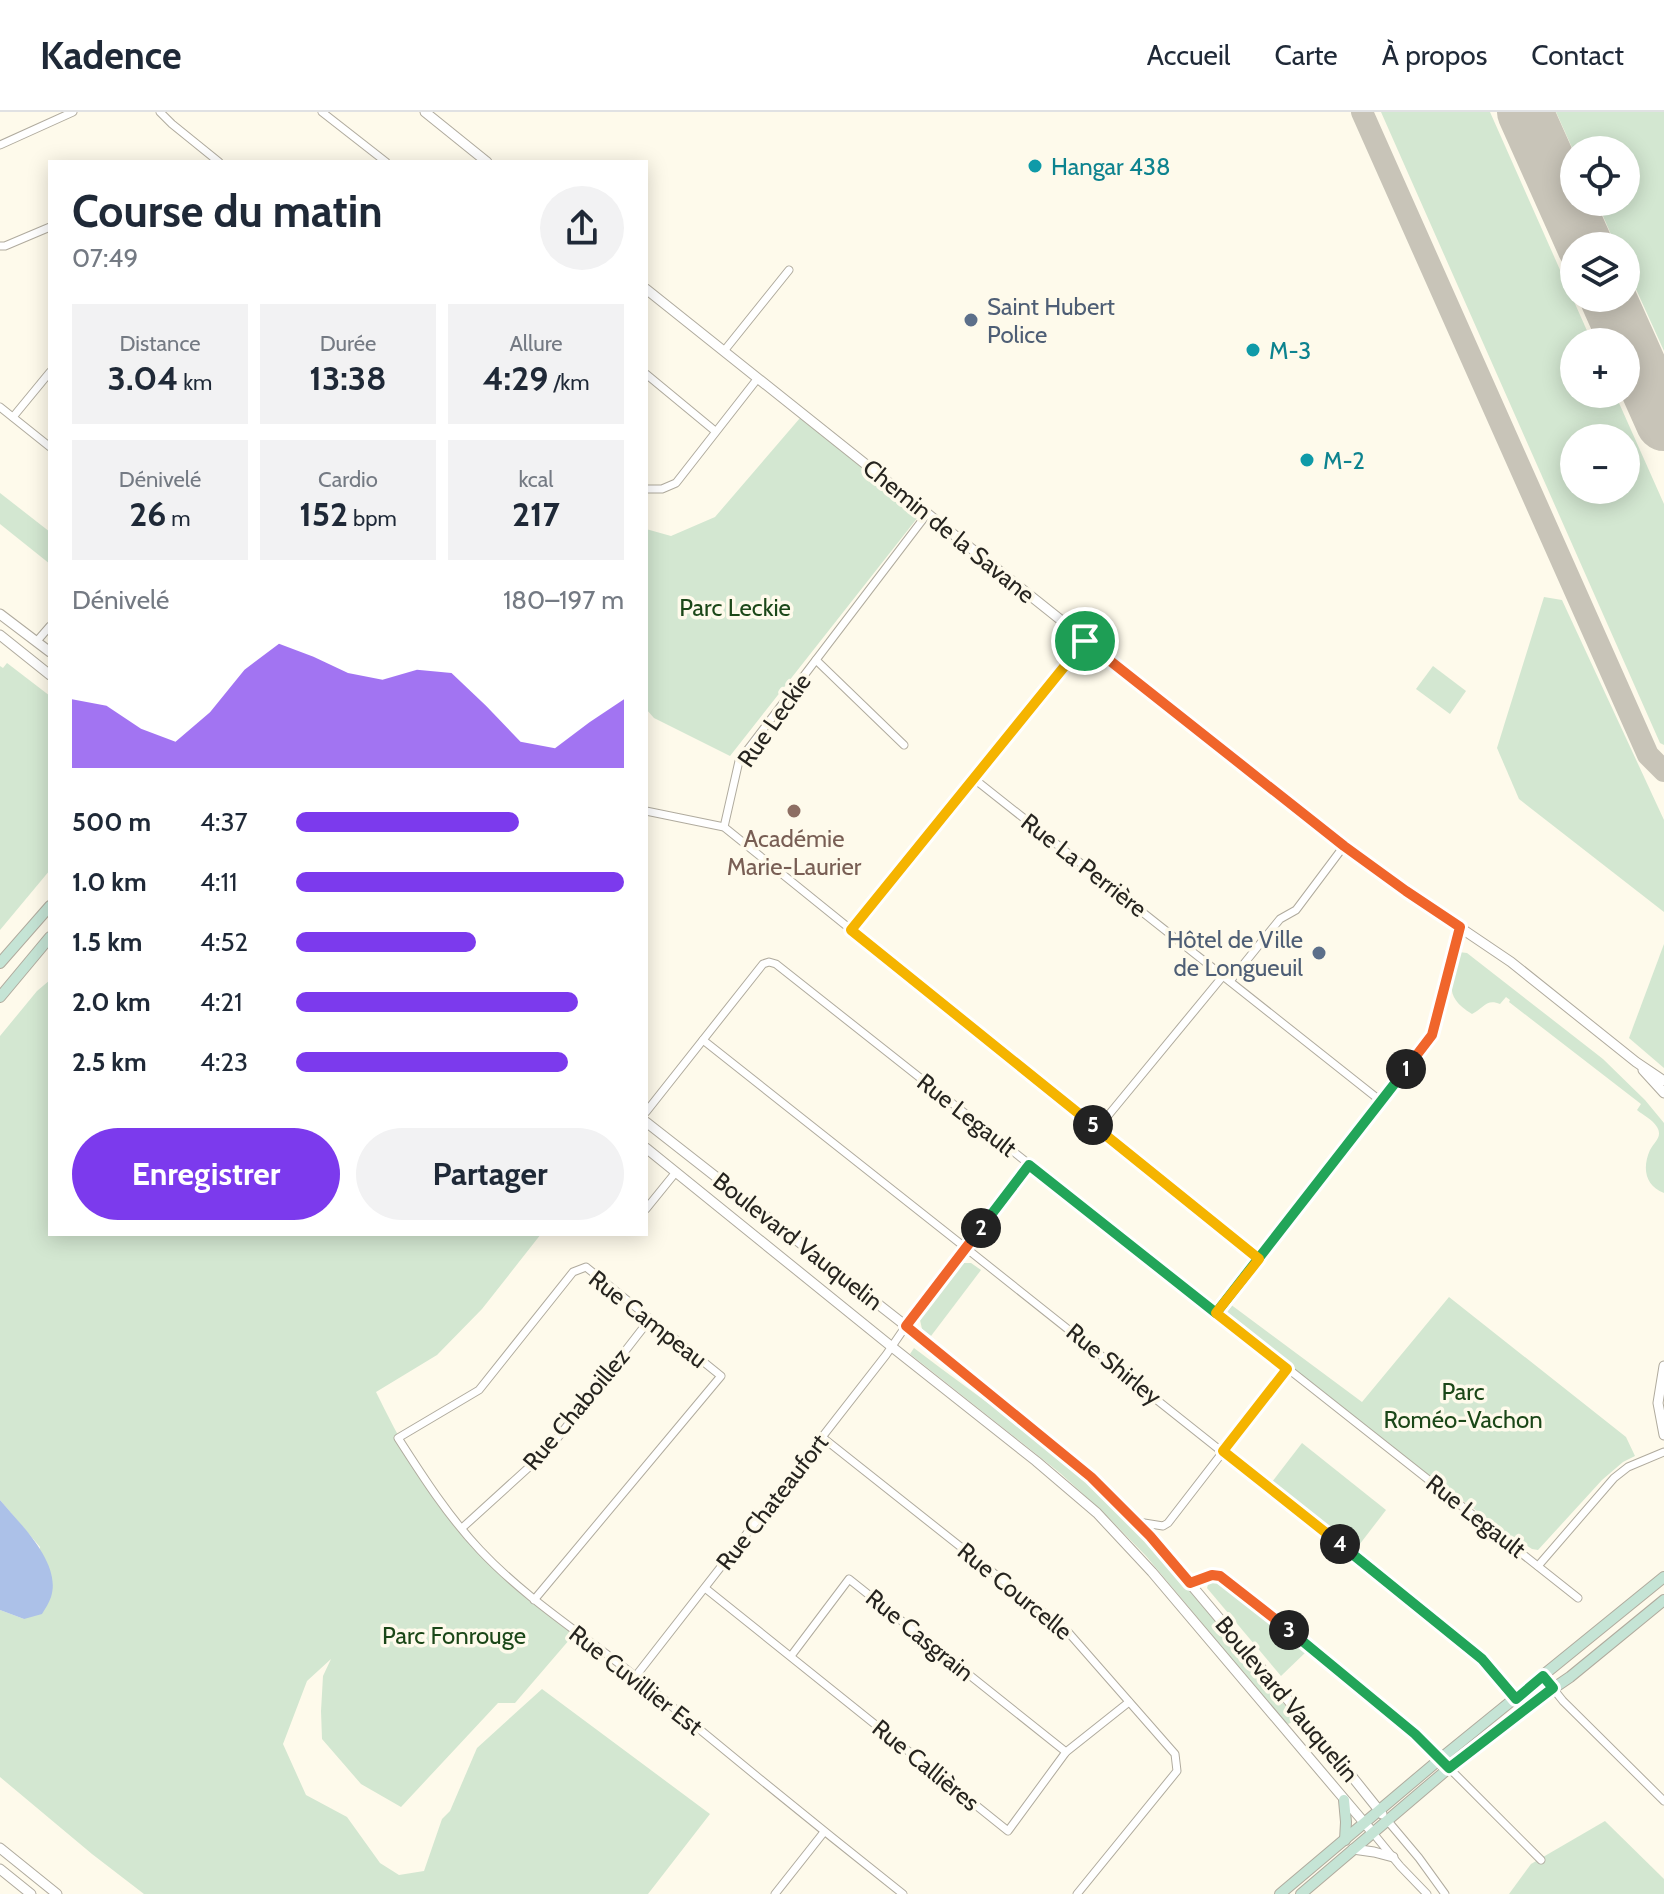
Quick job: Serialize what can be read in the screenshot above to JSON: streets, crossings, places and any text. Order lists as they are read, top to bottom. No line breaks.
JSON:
{"streets":{"street":["Chemin de la Savane","Rue Leckie","Rue La Perrière","Rue Legault","Boulevard Vauquelin","Rue Campeau","Rue Shirley","Rue Chaboillez","Rue Chateaufort","Rue Courcelle","Rue Casgrain","Rue Cuvillier Est","Rue Callières"]},"crossings":[["Chemin de la Savane","Rue Leckie"],["Rue Legault","Rue Shirley"],["Rue Legault","Rue Chateaufort"],["Boulevard Vauquelin","Rue Chateaufort"],["Rue Campeau","Rue Chaboillez"],["Rue Campeau","Rue Cuvillier Est"],["Rue Shirley","Rue Chateaufort"],["Rue Chaboillez","Rue Cuvillier Est"],["Rue Chateaufort","Rue Courcelle"],["Rue Chateaufort","Rue Cuvillier Est"],["Rue Chateaufort","Rue Callières"],["Rue Courcelle","Rue Callières"],["Rue Casgrain","Rue Callières"]],"parks":["Parc Leckie","Parc Roméo-Vachon","Parc Fonrouge"],"places":["Hangar 438","Saint Hubert Police","M-3","M-2","Académie Marie-Laurier","Hôtel de Ville de Longueuil"],"page":{"header":"Kadence","nav":["Accueil","Carte","À propos","Contact"],"map_buttons":["+","−"],"heading":["Course du matin","07:49"],"stats":[["Distance","3.04 km"],["Durée","13:38"],["Allure","4:29 /km"],["Dénivelé","26 m"],["Cardio","152 bpm"],["kcal","217"]],"chart":["Dénivelé","180–197 m"],"list":[{"name":"500 m","note":"4:37"},{"name":"1.0 km","note":"4:11"},{"name":"1.5 km","note":"4:52"},{"name":"2.0 km","note":"4:21"},{"name":"2.5 km","note":"4:23"}],"pins":["1","5","2","4","3"],"buttons":["Enregistrer","Partager"]}}
